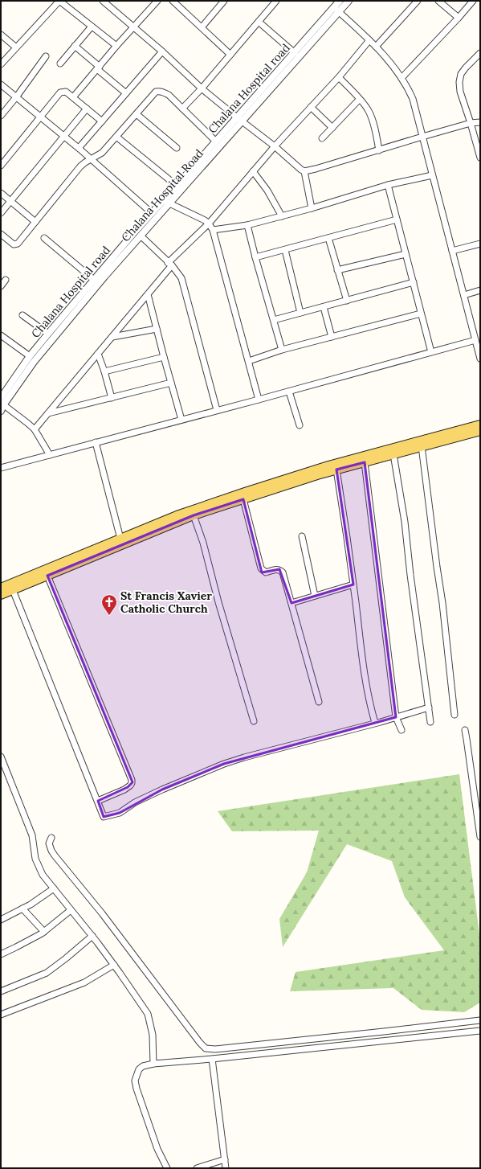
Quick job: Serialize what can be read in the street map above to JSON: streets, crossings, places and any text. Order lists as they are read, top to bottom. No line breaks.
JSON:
{"streets":{"street":["Chalana Hospital road","Chalana Hospital Road"]},"crossings":[["Chalana Hospital road","Chalana Hospital Road"]],"places":{"church":["St Francis Xavier Catholic Church"]}}
